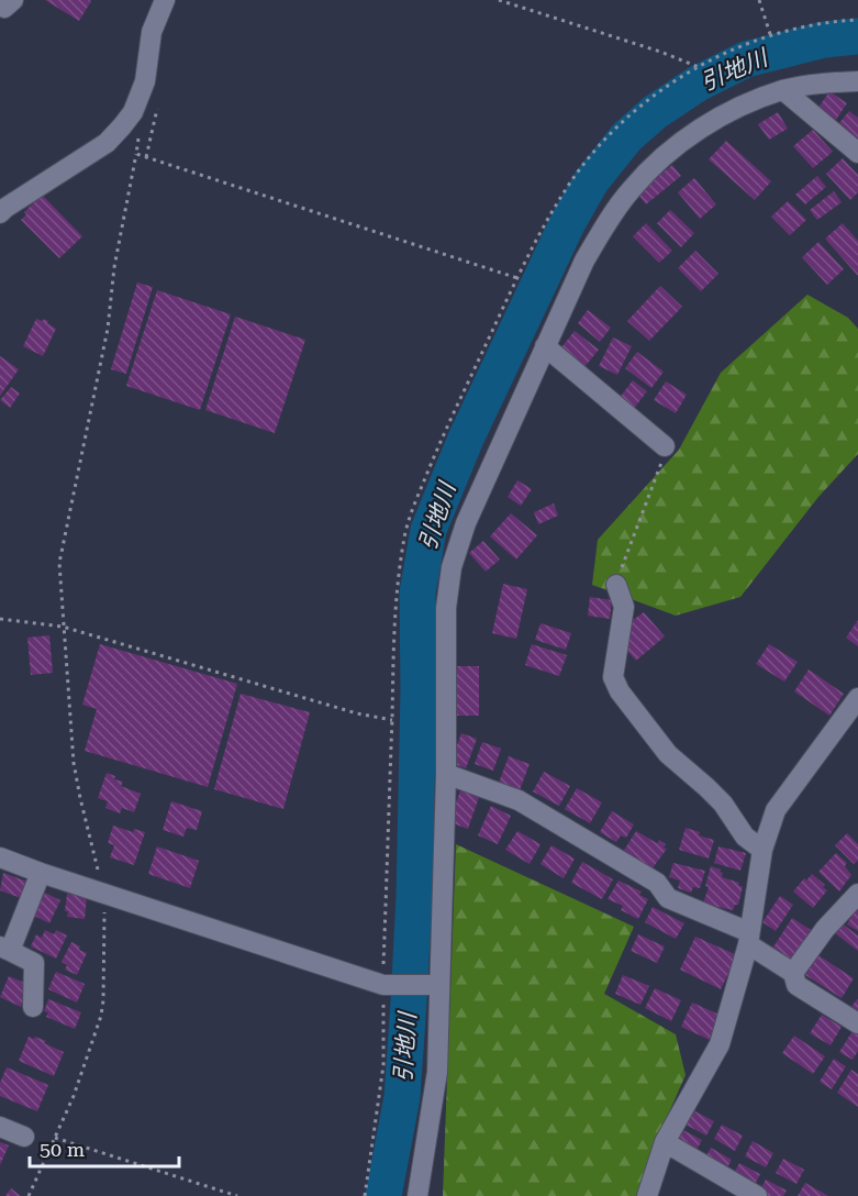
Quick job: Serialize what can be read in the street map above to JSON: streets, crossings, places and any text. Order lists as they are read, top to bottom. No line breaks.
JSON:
{"water":["引地川"],"scale_bar":"50 m"}
